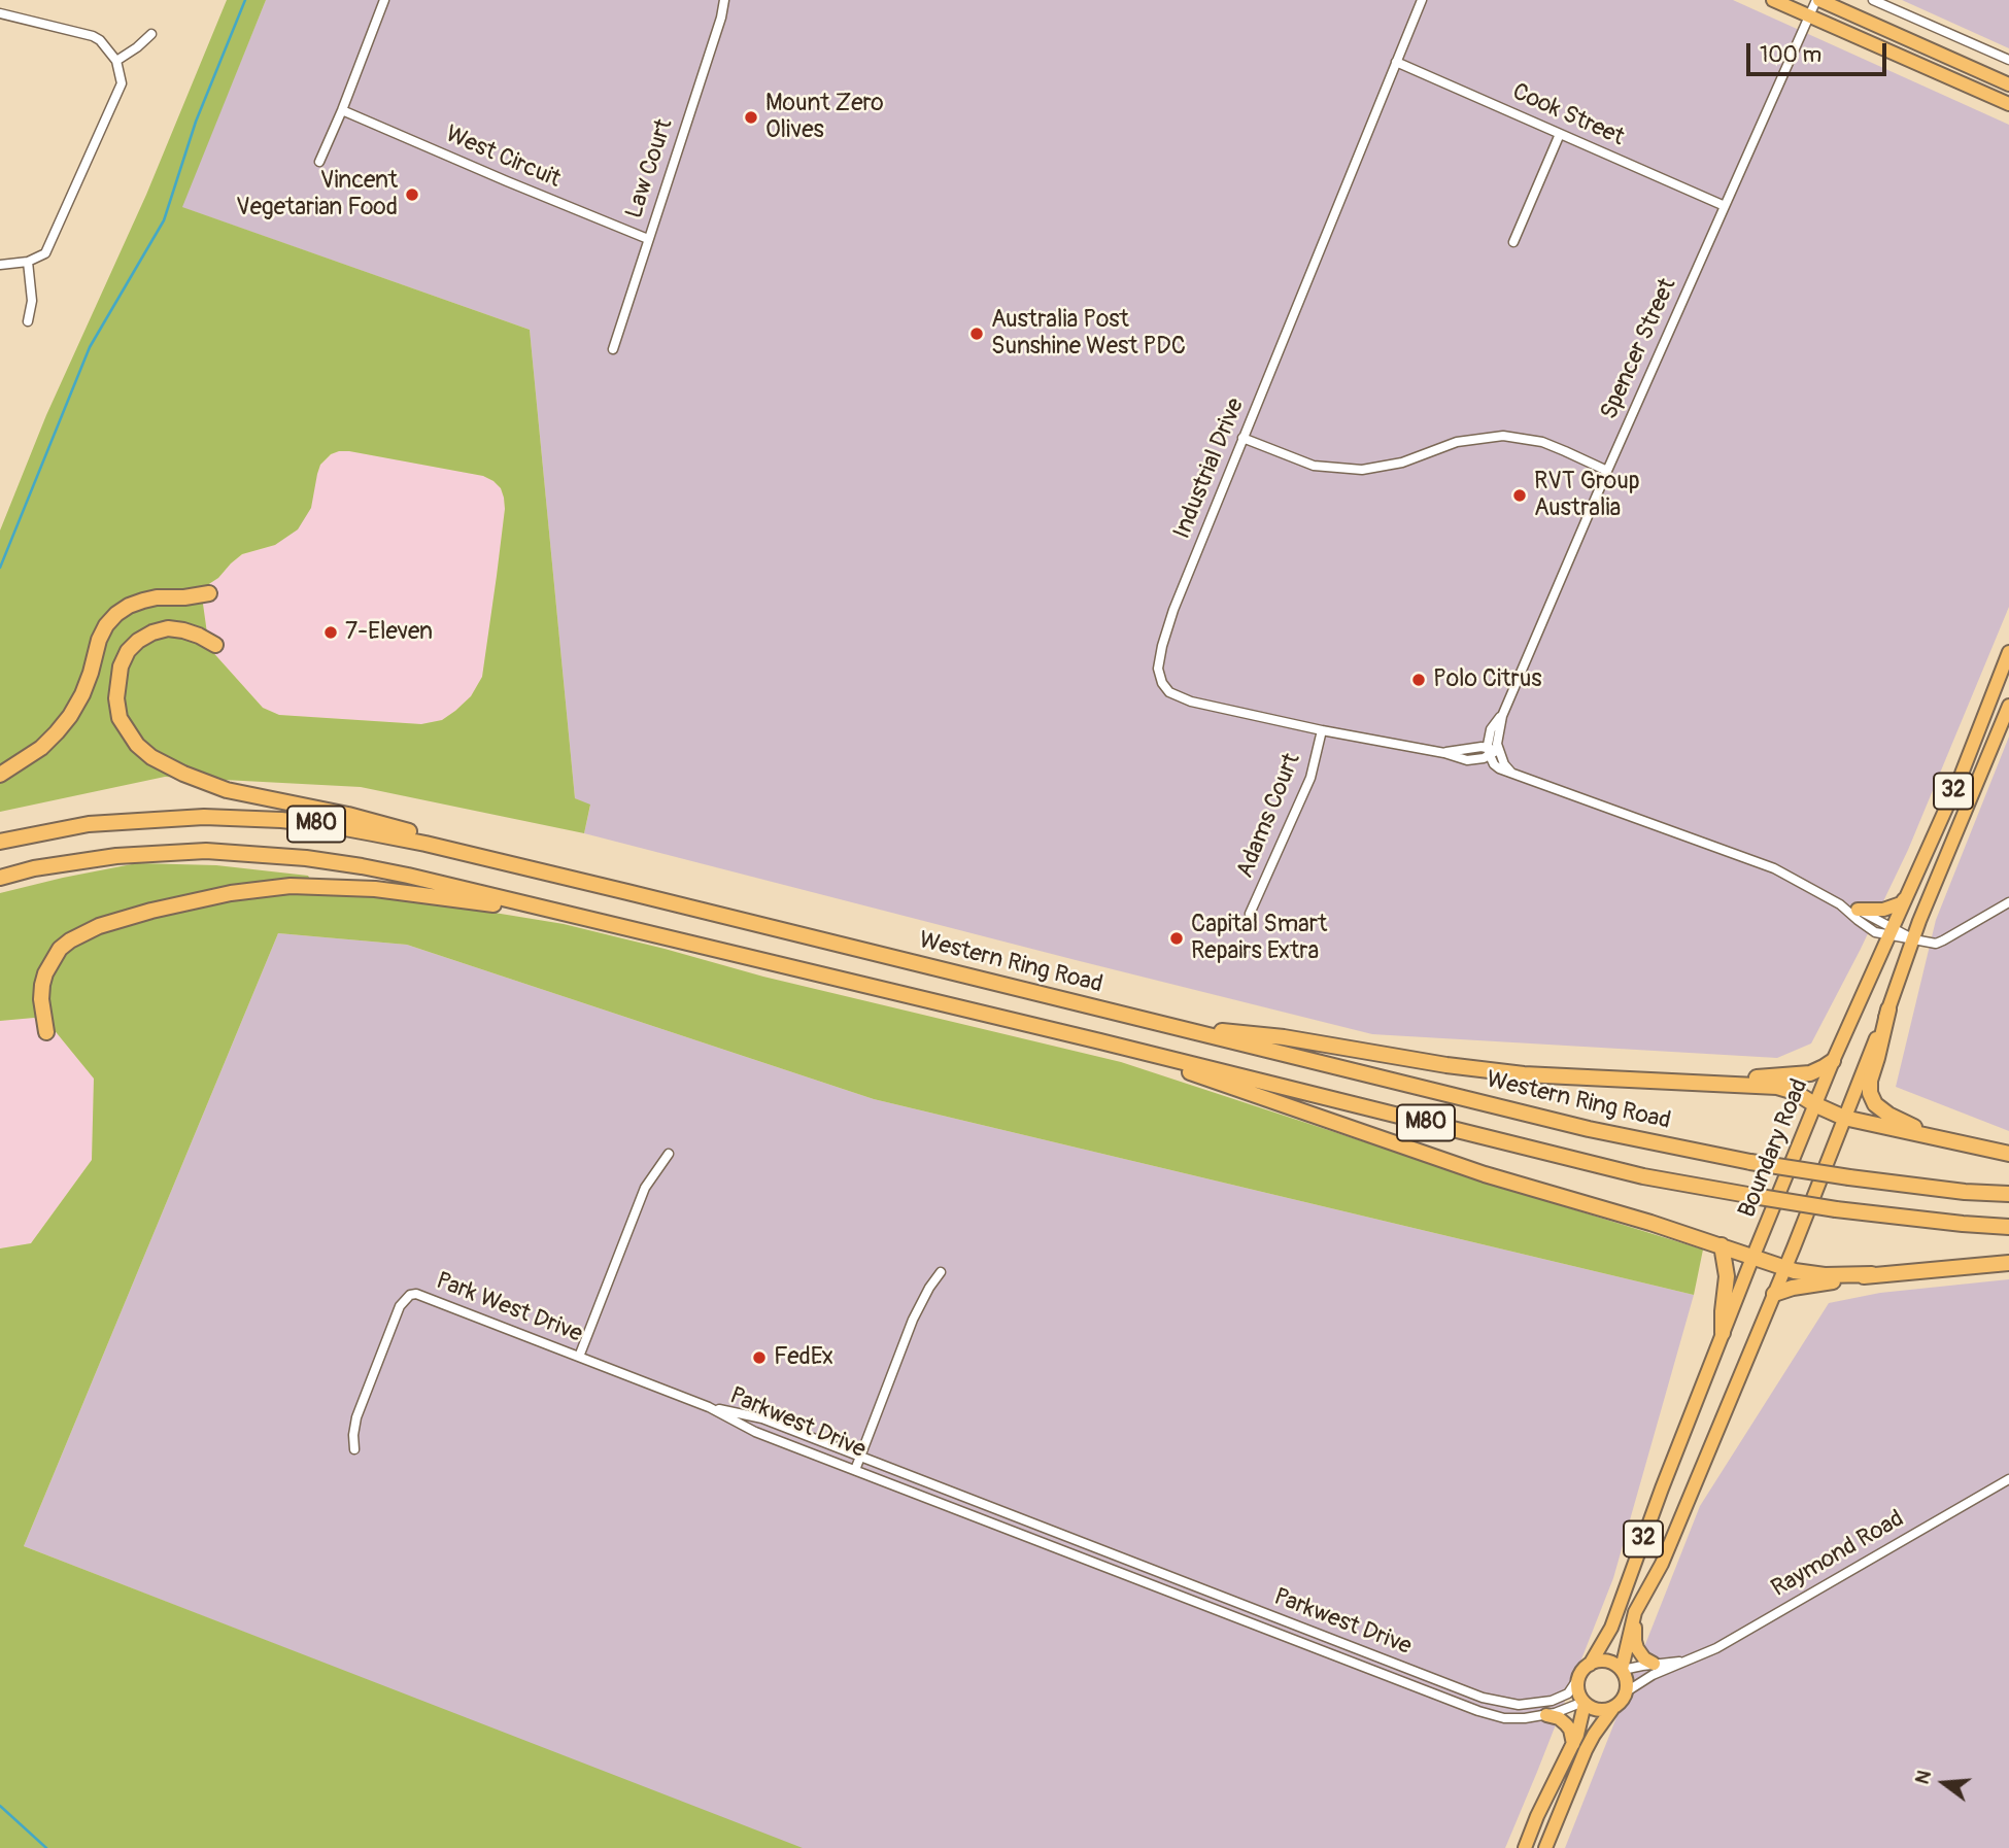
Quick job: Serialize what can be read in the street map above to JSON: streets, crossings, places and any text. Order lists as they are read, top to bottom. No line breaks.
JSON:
{"streets":{"highway":["M80","Western Ring Road"],"main road":["32","Boundary Road"],"street":["Cook Street","West Circuit","Law Court","Spencer Street","Industrial Drive","Adams Court","Park West Drive","Parkwest Drive","Raymond Road"]},"crossings":[["Cook Street","Spencer Street"],["Cook Street","Industrial Drive"],["West Circuit","Law Court"],["Spencer Street","Industrial Drive"],["Industrial Drive","Adams Court"],["32","Boundary Road"],["32","Parkwest Drive"],["32","Raymond Road"],["Boundary Road","Parkwest Drive"],["Boundary Road","Raymond Road"],["Park West Drive","Parkwest Drive"],["Parkwest Drive","Raymond Road"]],"places":["Mount Zero Olives","Vincent Vegetarian Food","Australia Post Sunshine West PDC","RVT Group Australia","7-Eleven","Polo Citrus","Capital Smart Repairs Extra","FedEx"],"scale_bar":"100 m","north":"left"}
